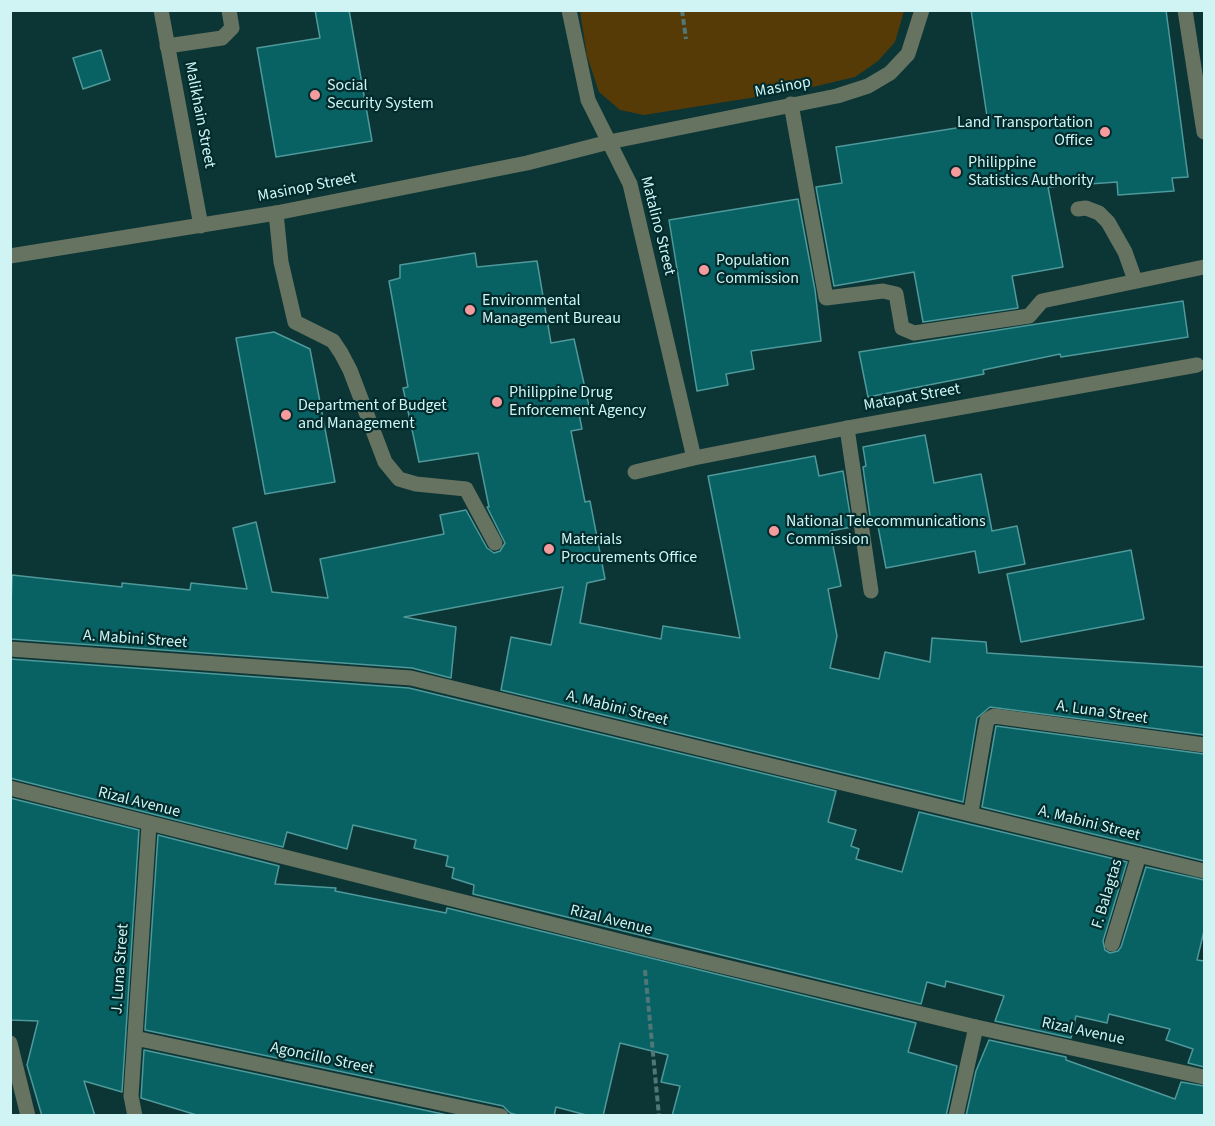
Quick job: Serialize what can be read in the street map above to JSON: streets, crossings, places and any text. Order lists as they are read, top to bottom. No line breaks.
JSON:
{"streets":{"street":["Masinop","Malikhain Street","Masinop Street","Matalino Street","Matapat Street","A. Mabini Street","A. Luna Street","Rizal Avenue","F. Balagtas","J. Luna Street","Agoncillo Street"]},"crossings":[["Masinop","Masinop Street"],["Masinop","Matalino Street"],["Malikhain Street","Masinop Street"],["Masinop Street","Matalino Street"],["Matalino Street","Matapat Street"],["A. Mabini Street","A. Luna Street"],["A. Mabini Street","F. Balagtas"],["Rizal Avenue","J. Luna Street"],["J. Luna Street","Agoncillo Street"]],"places":["Social Security System","Land Transportation Office","Philippine Statistics Authority","Population Commission","Environmental Management Bureau","Philippine Drug Enforcement Agency","Department of Budget and Management","National Telecommunications Commission","Materials Procurements Office"]}
